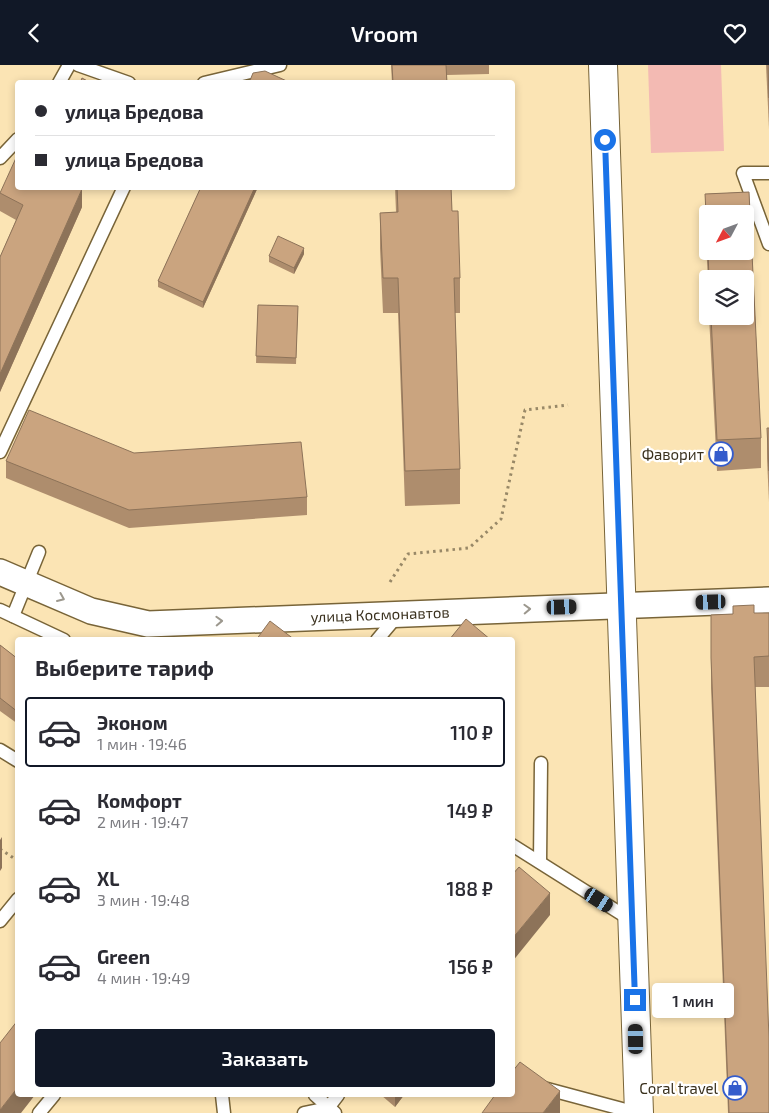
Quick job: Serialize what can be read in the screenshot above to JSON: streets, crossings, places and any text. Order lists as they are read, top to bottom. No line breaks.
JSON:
{"streets":{"street":["улица Космонавтов"]},"one_way":["улица Космонавтов"],"places":{"shop":["Фаворит","Coral travel"]},"north":"bottom left","page":{"header":"Vroom","banner":["улица Бредова","улица Бредова"],"heading":"Выберите тариф","list":[{"name":"Эконом","note":"1 мин · 19:46","value":"110 ₽"},{"name":"Комфорт","note":"2 мин · 19:47","value":"149 ₽"},{"name":"XL","note":"3 мин · 19:48","value":"188 ₽"},{"name":"Green","note":"4 мин · 19:49","value":"156 ₽"}],"bubble":"1 мин","buttons":"Заказать"}}
